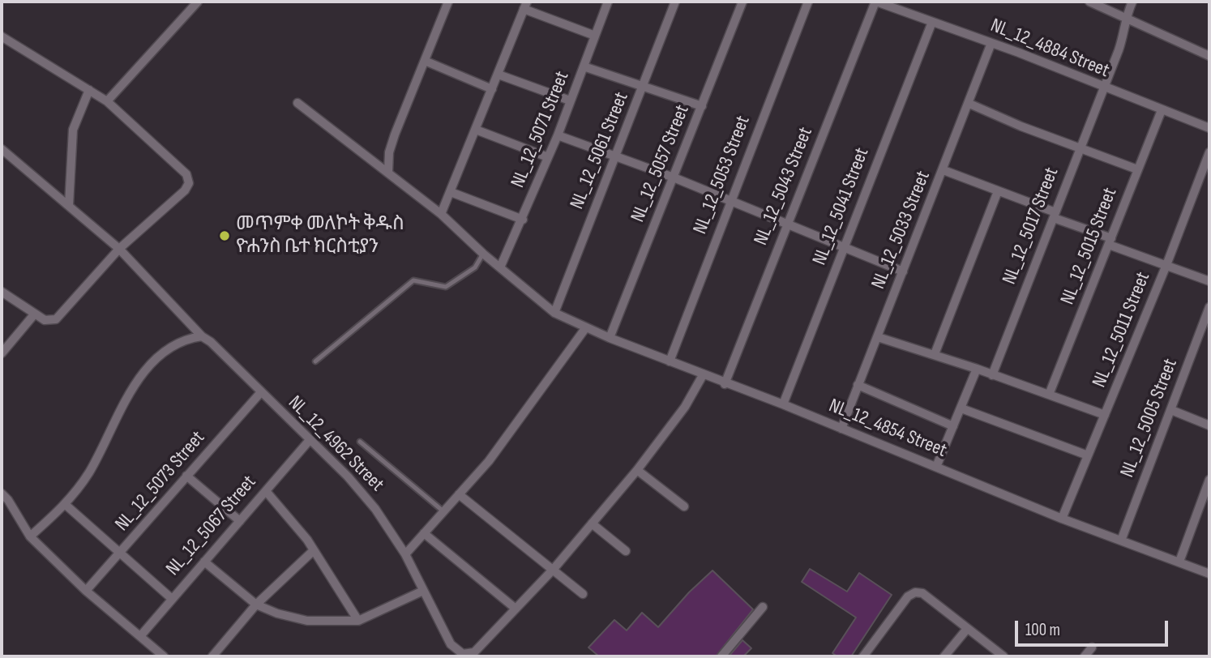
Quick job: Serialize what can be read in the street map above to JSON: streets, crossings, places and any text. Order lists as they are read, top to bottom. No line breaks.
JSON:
{"streets":{"street":["NL_12_4884 Street","NL_12_5071 Street","NL_12_5061 Street","NL_12_5057 Street","NL_12_5053 Street","NL_12_5043 Street","NL_12_5041 Street","NL_12_5017 Street","NL_12_5033 Street","NL_12_5015 Street","NL_12_5011 Street","NL_12_5005 Street","NL_12_4854 Street","NL_12_4962 Street","NL_12_5073 Street","NL_12_5067 Street"]},"crossings":[["NL_12_4884 Street","NL_12_5043 Street"],["NL_12_4884 Street","NL_12_5041 Street"],["NL_12_4884 Street","NL_12_5017 Street"],["NL_12_4884 Street","NL_12_5033 Street"],["NL_12_4884 Street","NL_12_5015 Street"],["NL_12_5071 Street","NL_12_4854 Street"],["NL_12_5061 Street","NL_12_4854 Street"],["NL_12_5057 Street","NL_12_4854 Street"],["NL_12_5053 Street","NL_12_4854 Street"],["NL_12_5043 Street","NL_12_4854 Street"],["NL_12_5041 Street","NL_12_4854 Street"],["NL_12_5033 Street","NL_12_4854 Street"],["NL_12_5011 Street","NL_12_4854 Street"],["NL_12_5005 Street","NL_12_4854 Street"],["NL_12_4962 Street","NL_12_5073 Street"],["NL_12_4962 Street","NL_12_5067 Street"]],"places":["መጥምቀ መለኮት ቅዱስ ዮሐንስ ቤተ ክርስቲያን"],"scale_bar":"100 m"}
